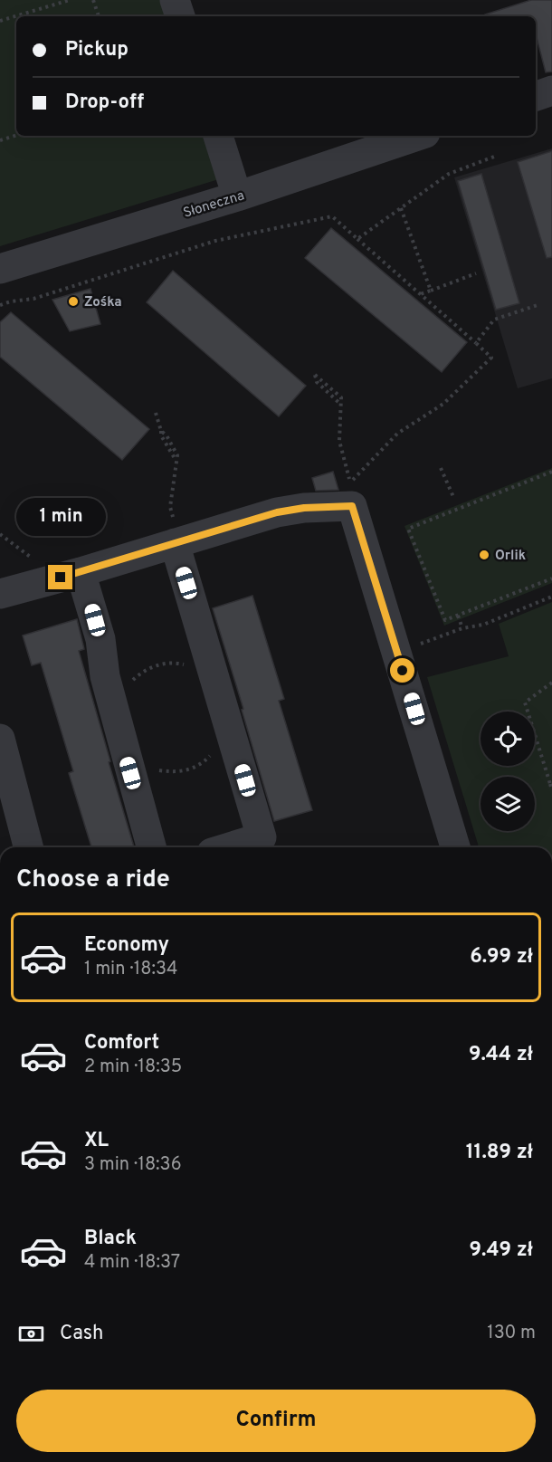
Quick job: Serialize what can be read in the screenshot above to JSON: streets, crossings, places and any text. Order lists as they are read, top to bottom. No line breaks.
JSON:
{"streets":{"street":["Słoneczna"]},"places":["Zośka","Orlik"],"page":{"banner":["Pickup","Drop-off"],"bubble":"1 min","heading":"Choose a ride","list":[{"name":"Economy","note":"1 min · 18:34","value":"6.99 zł"},{"name":"Comfort","note":"2 min · 18:35","value":"9.44 zł"},{"name":"XL","note":"3 min · 18:36","value":"11.89 zł"},{"name":"Black","note":"4 min · 18:37","value":"9.49 zł"}],"pay":["Cash","130 m"],"buttons":"Confirm"}}
